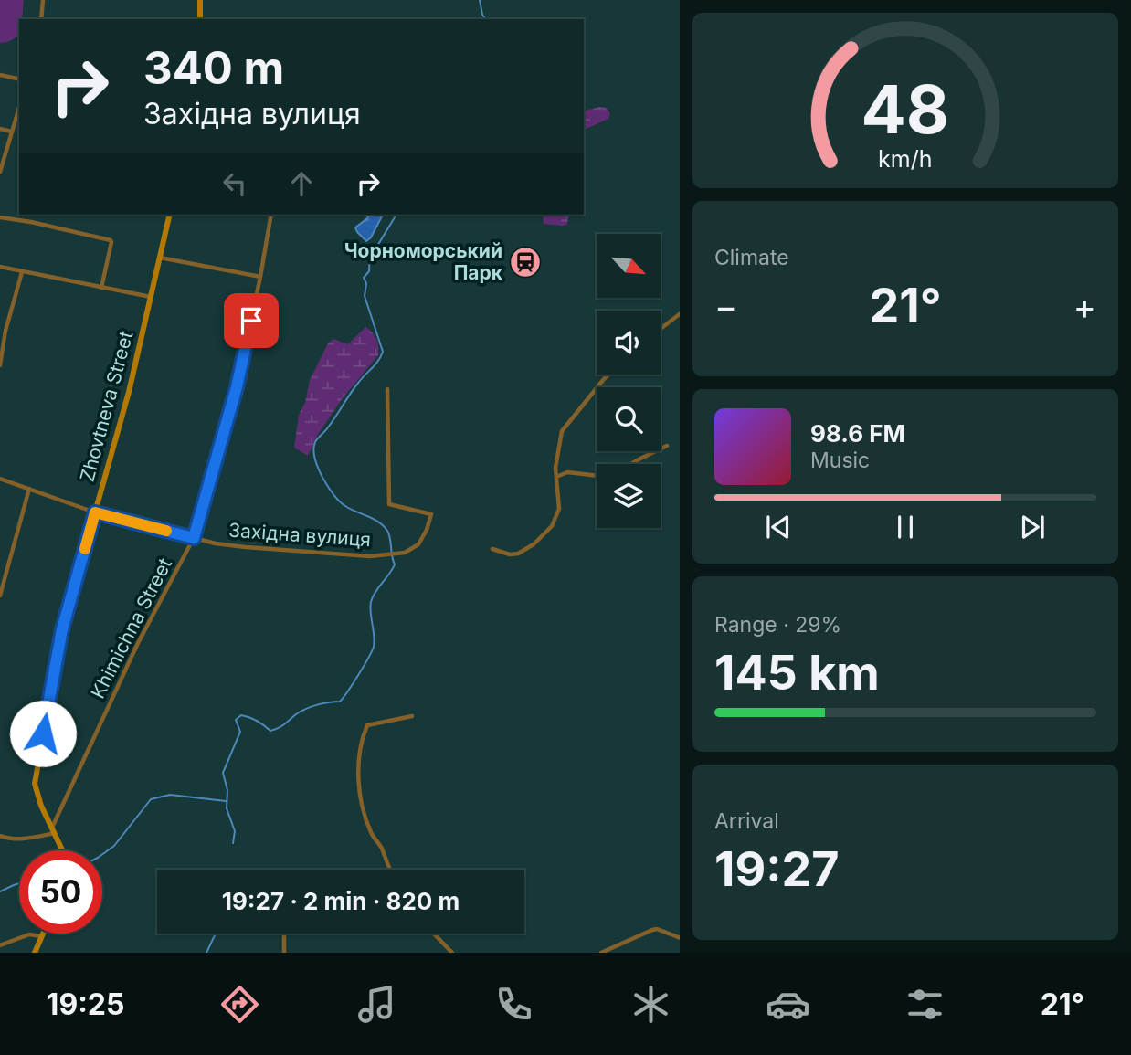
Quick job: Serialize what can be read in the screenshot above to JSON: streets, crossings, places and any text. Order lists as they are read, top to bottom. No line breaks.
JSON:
{"streets":{"main road":["Zhovtneva Street"],"street":["Західна вулиця","Khimichna Street"]},"crossings":[["Zhovtneva Street","Західна вулиця"],["Zhovtneva Street","Khimichna Street"],["Західна вулиця","Khimichna Street"]],"places":{"station":["Чорноморський Парк"]},"north":"bottom right","page":{"turn":["340 m","Західна вулиця"],"tile":["Climate",["Range · 29%","145 km"],["Arrival","19:27"]],"heat":["−","21°","+"],"song":["98.6 FM","Music"],"limit":"50","trip":"19:27 · 2 min · 820 m","tabs":["19:25","21°"],"gauge":["48","km/h"]}}
